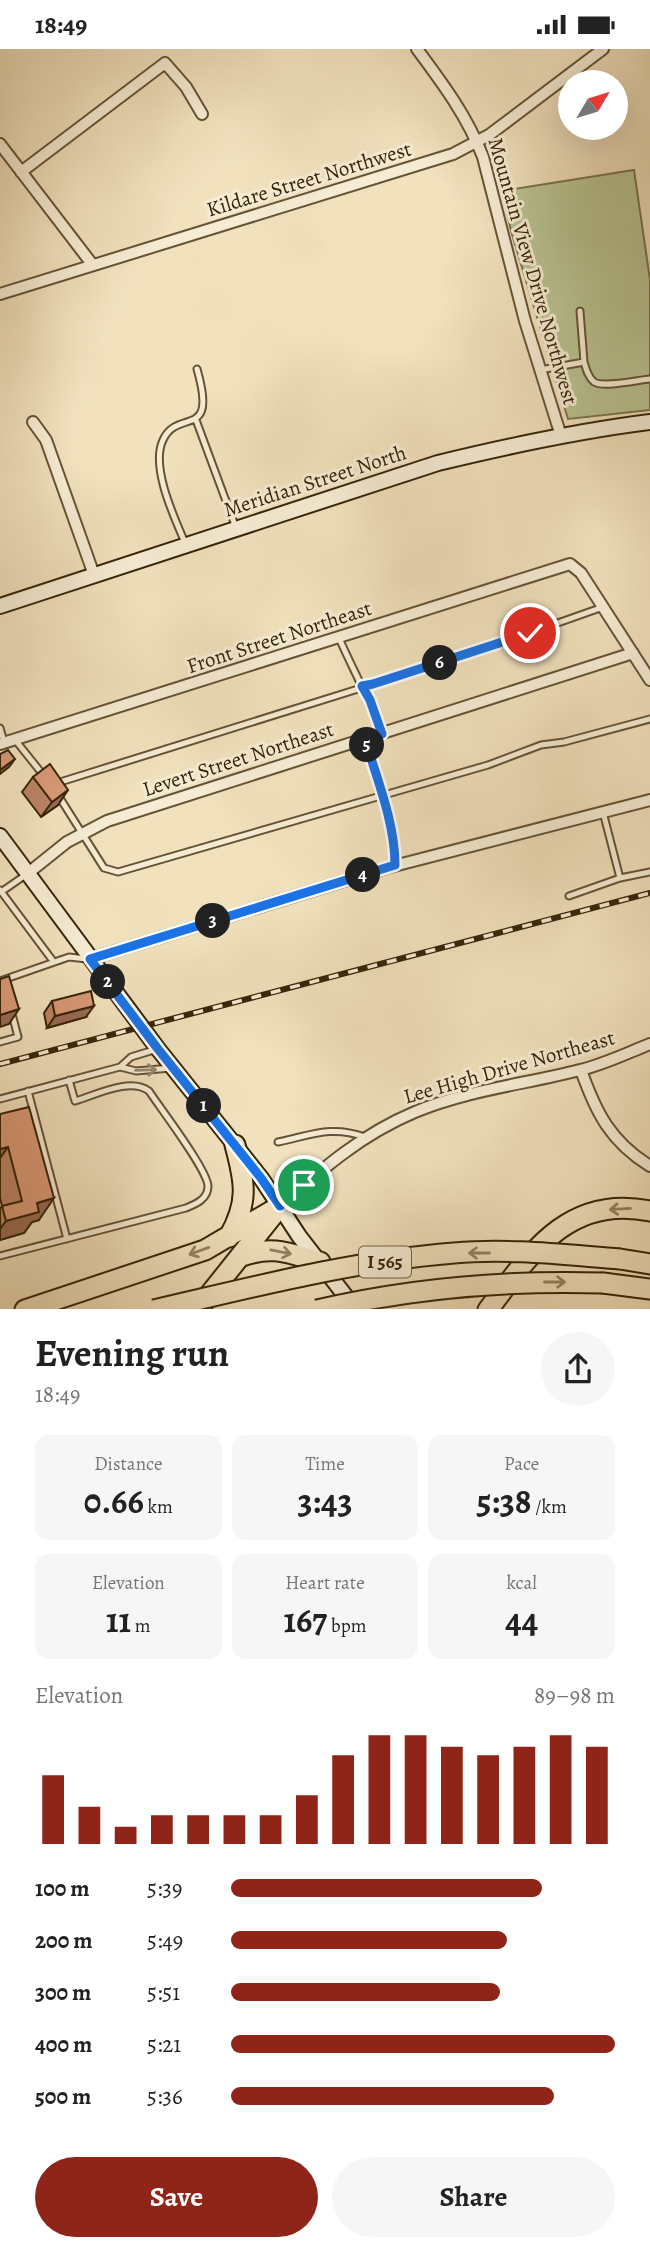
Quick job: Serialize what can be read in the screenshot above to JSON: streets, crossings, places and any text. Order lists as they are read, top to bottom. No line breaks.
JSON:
{"streets":{"highway":["I 565"],"street":["Kildare Street Northwest","Mountain View Drive Northwest","Meridian Street North","Front Street Northeast","Levert Street Northeast","Lee High Drive Northeast"]},"crossings":[["Kildare Street Northwest","Mountain View Drive Northwest"],["Mountain View Drive Northwest","Meridian Street North"]],"north":"top right","page":{"status":"18:49","pins":["6","5","4","3","2","1"],"heading":["Evening run","18:49"],"stats":[["Distance","0.66 km"],["Time","3:43"],["Pace","5:38 /km"],["Elevation","11 m"],["Heart rate","167 bpm"],["kcal","44"]],"chart":["Elevation","89–98 m"],"list":[{"name":"100 m","note":"5:39"},{"name":"200 m","note":"5:49"},{"name":"300 m","note":"5:51"},{"name":"400 m","note":"5:21"},{"name":"500 m","note":"5:36"}],"buttons":["Save","Share"]}}
